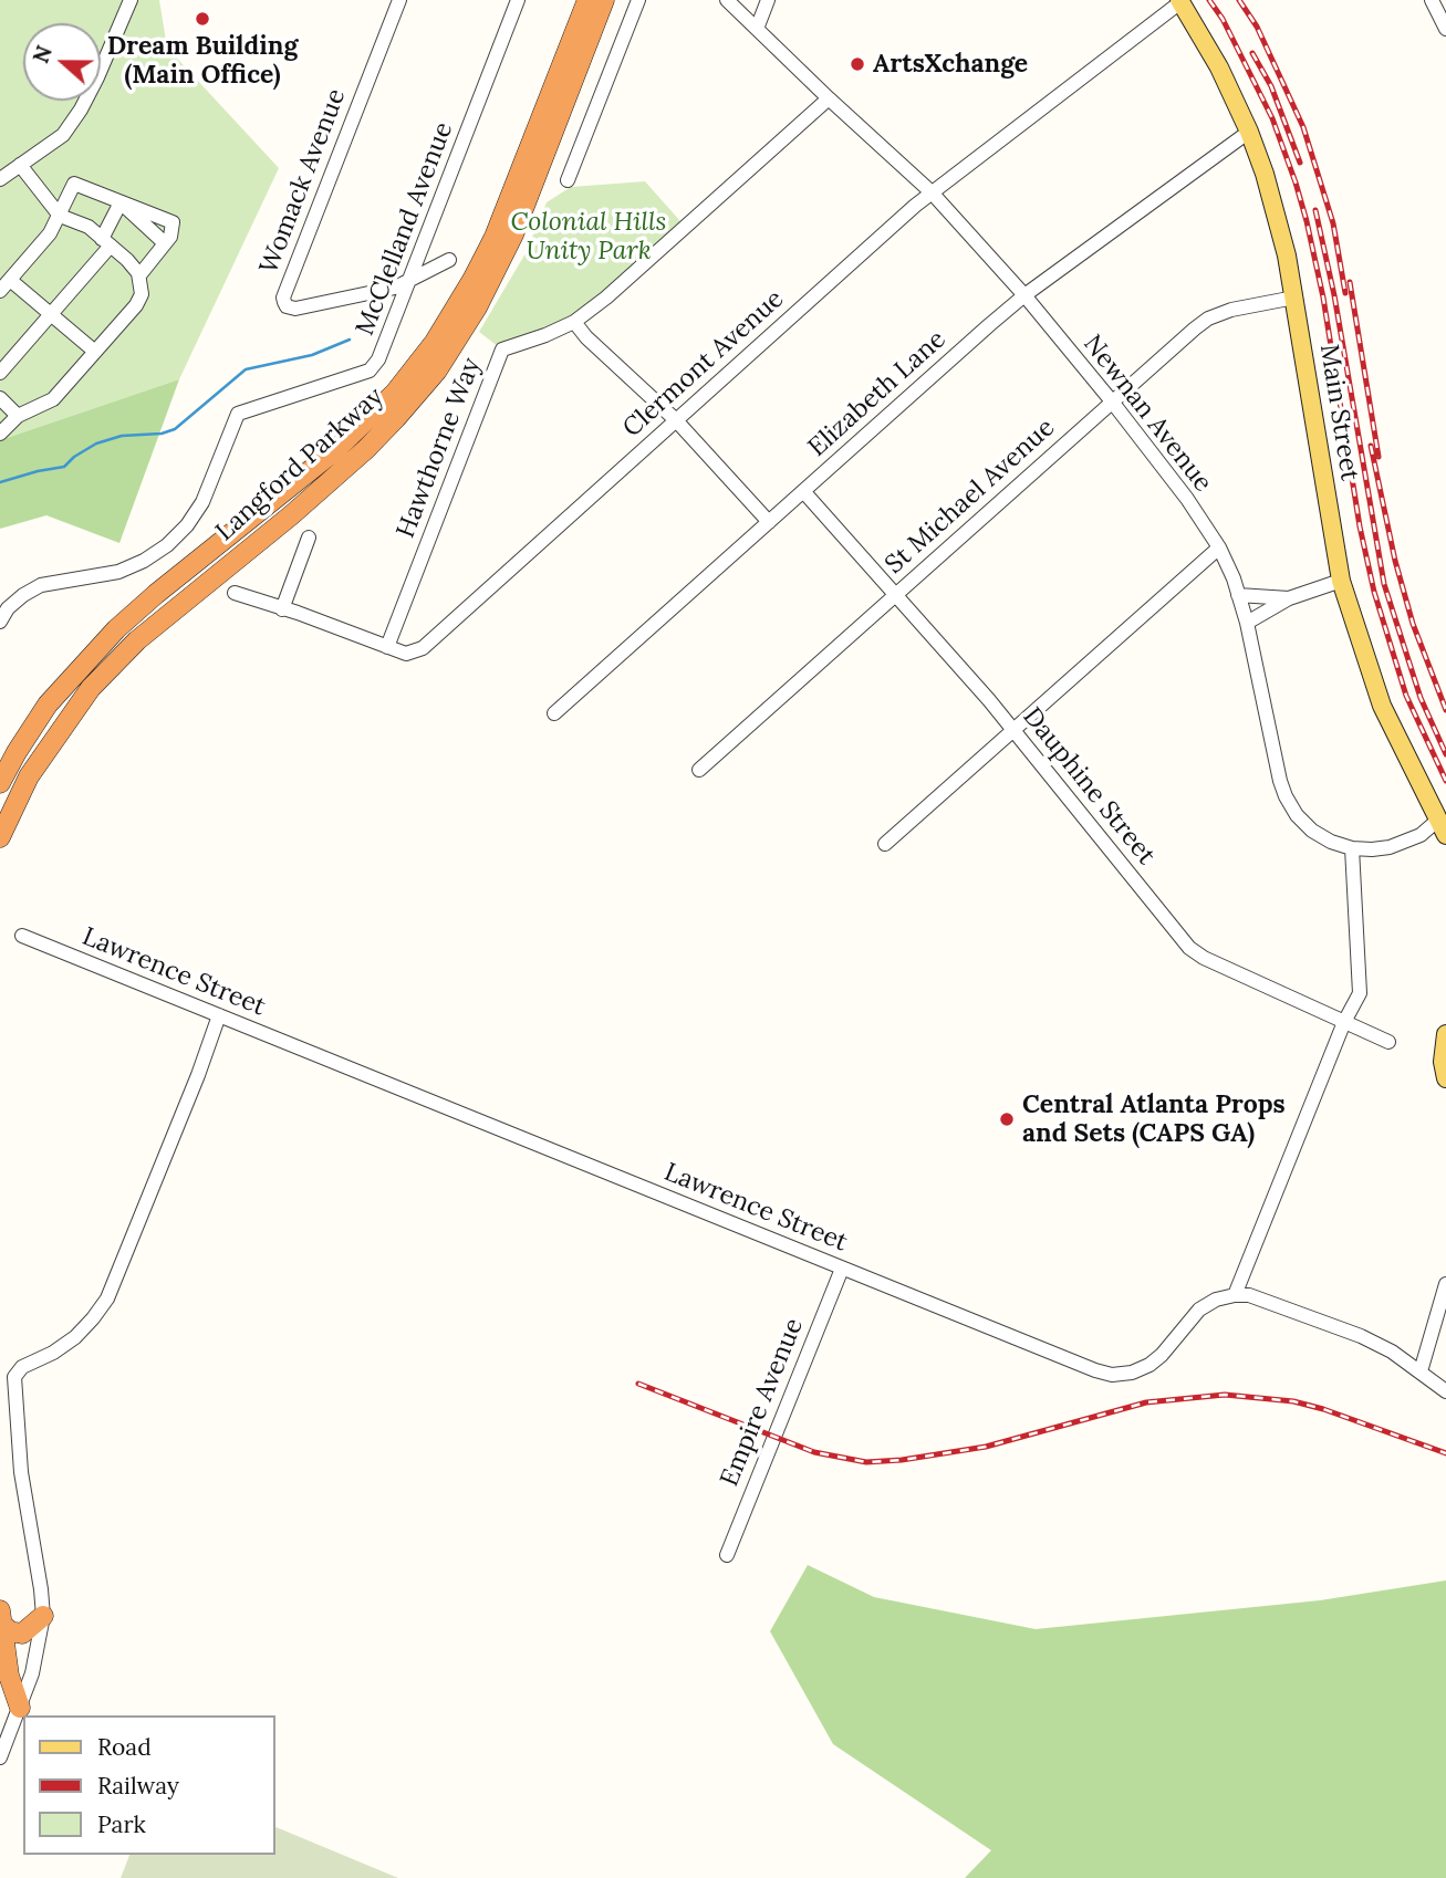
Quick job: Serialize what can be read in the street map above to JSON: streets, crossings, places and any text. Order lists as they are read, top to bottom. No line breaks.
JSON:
{"streets":{"highway":["Langford Parkway"],"main road":["Main Street"],"street":["Womack Avenue","McClelland Avenue","Clermont Avenue","Elizabeth Lane","Newnan Avenue","Hawthorne Way","St Michael Avenue","Dauphine Street","Lawrence Street","Empire Avenue"]},"crossings":[["Womack Avenue","McClelland Avenue"],["Clermont Avenue","Main Street"],["Clermont Avenue","Newnan Avenue"],["Clermont Avenue","Hawthorne Way"],["Elizabeth Lane","Main Street"],["Elizabeth Lane","Newnan Avenue"],["Elizabeth Lane","Dauphine Street"],["Main Street","Newnan Avenue"],["Main Street","St Michael Avenue"],["Newnan Avenue","Hawthorne Way"],["Newnan Avenue","St Michael Avenue"],["St Michael Avenue","Dauphine Street"],["Lawrence Street","Empire Avenue"]],"parks":["Colonial Hills Unity Park"],"places":["Dream Building (Main Office)","ArtsXchange","Central Atlanta Props and Sets (CAPS GA)"],"legend":["Road","Railway","Park"],"north":"left"}
